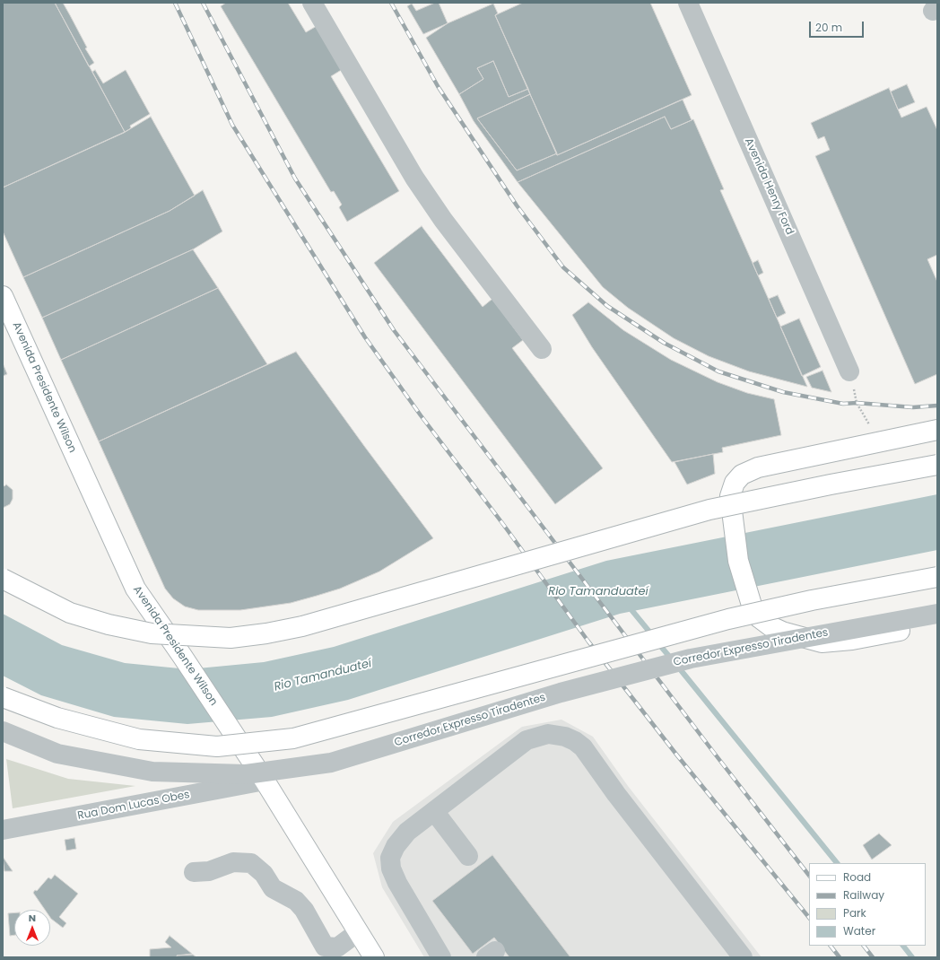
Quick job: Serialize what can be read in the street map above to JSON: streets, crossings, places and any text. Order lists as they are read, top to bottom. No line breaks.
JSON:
{"streets":{"main road":["Avenida Presidente Wilson"],"street":["Avenida Henry Ford","Corredor Expresso Tiradentes","Rua Dom Lucas Obes"]},"crossings":[["Avenida Presidente Wilson","Rua Dom Lucas Obes"]],"water":["Rio Tamanduateí"],"legend":["Road","Railway","Park","Water"],"scale_bar":"20 m","north":"top"}
